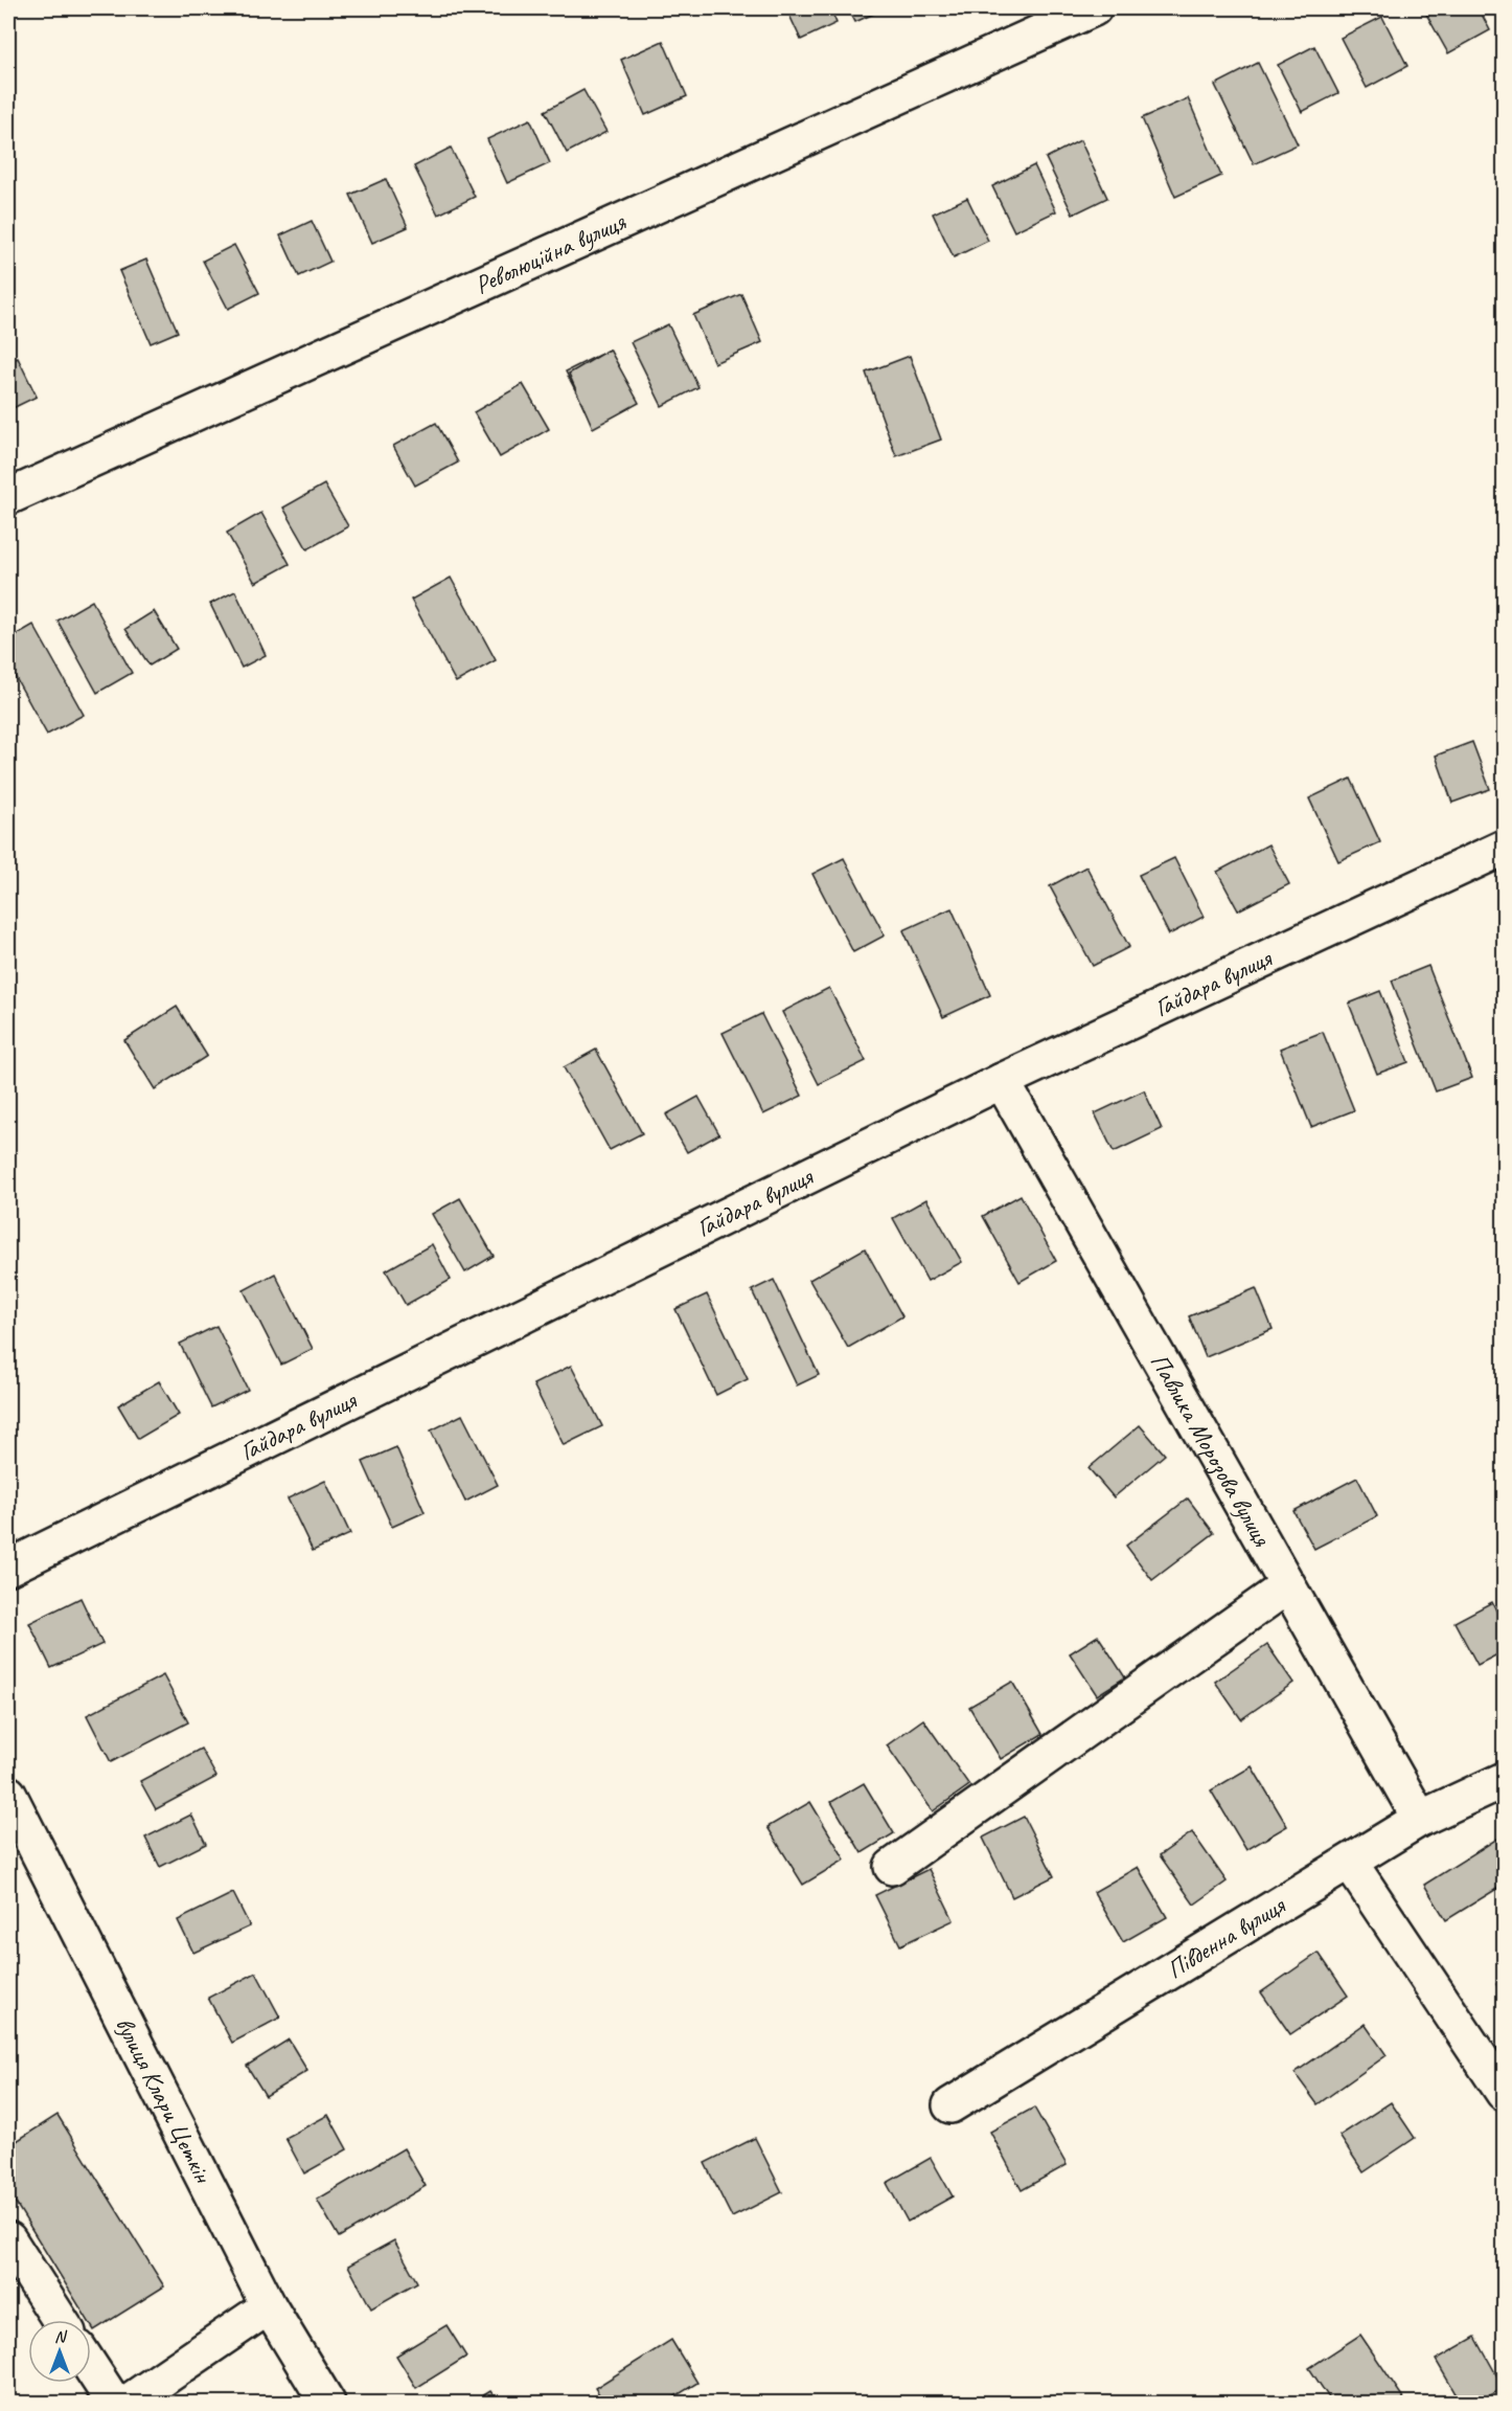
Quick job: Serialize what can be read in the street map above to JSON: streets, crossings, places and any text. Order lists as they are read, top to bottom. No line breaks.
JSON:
{"streets":{"street":["Революційна вулиця","Гайдара вулиця","Павлика Морозова вулиця","Південна вулиця","вулиця Клари Цеткін"]},"crossings":[["Гайдара вулиця","Павлика Морозова вулиця"],["Павлика Морозова вулиця","Південна вулиця"]],"north":"top"}
